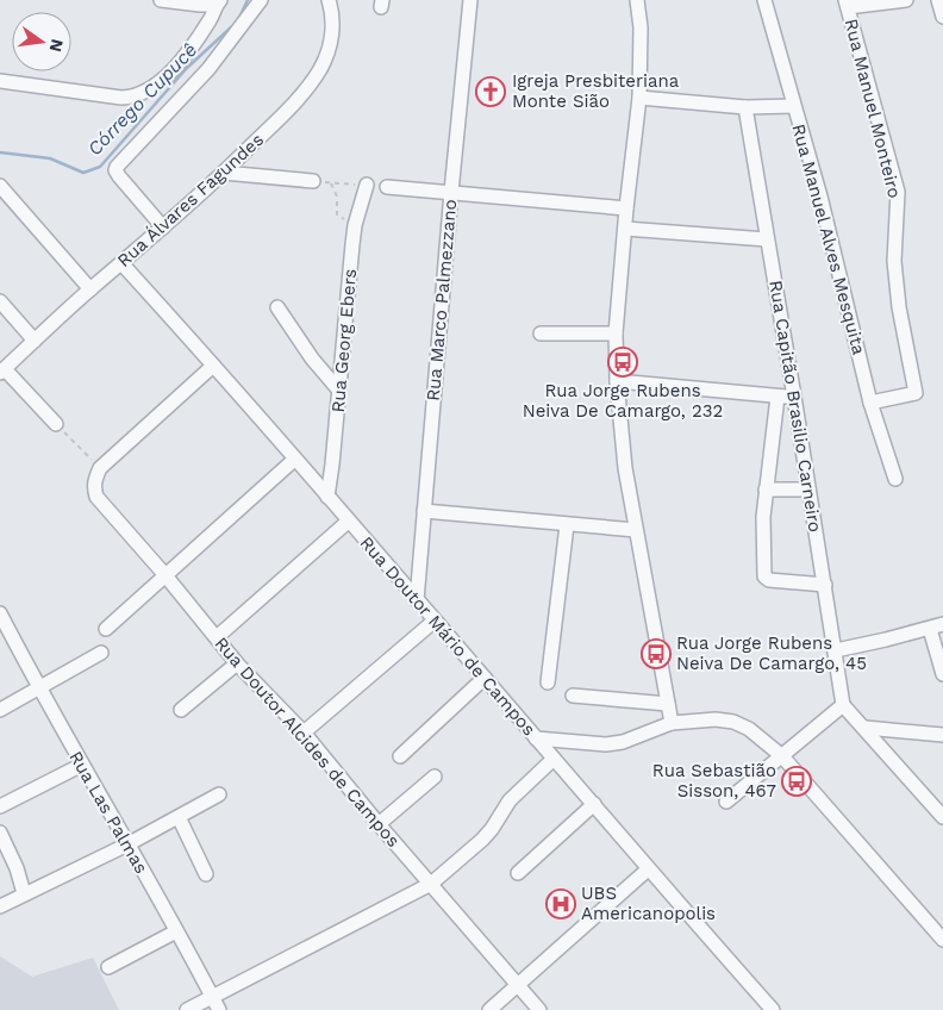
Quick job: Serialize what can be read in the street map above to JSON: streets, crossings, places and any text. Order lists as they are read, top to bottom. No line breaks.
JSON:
{"streets":{"street":["Rua Manuel Monteiro","Rua Álvares Fagundes","Rua Manuel Alves Mesquita","Rua Marco Palmezzano","Rua Georg Ebers","Rua Capitão Brasilio Carneiro","Rua Doutor Mário de Campos","Rua Doutor Alcides de Campos","Rua Las Palmas"]},"crossings":[["Rua Manuel Monteiro","Rua Manuel Alves Mesquita"],["Rua Álvares Fagundes","Rua Doutor Mário de Campos"],["Rua Marco Palmezzano","Rua Doutor Mário de Campos"],["Rua Georg Ebers","Rua Doutor Mário de Campos"]],"water":["Córrego Cupucê"],"places":{"church":["Igreja Presbiteriana Monte Sião"],"bus stop":["Rua Jorge Rubens Neiva De Camargo, 232","Rua Jorge Rubens Neiva De Camargo, 45","Rua Sebastião Sisson, 467"],"hospital":["UBS Americanopolis"]},"north":"right"}
